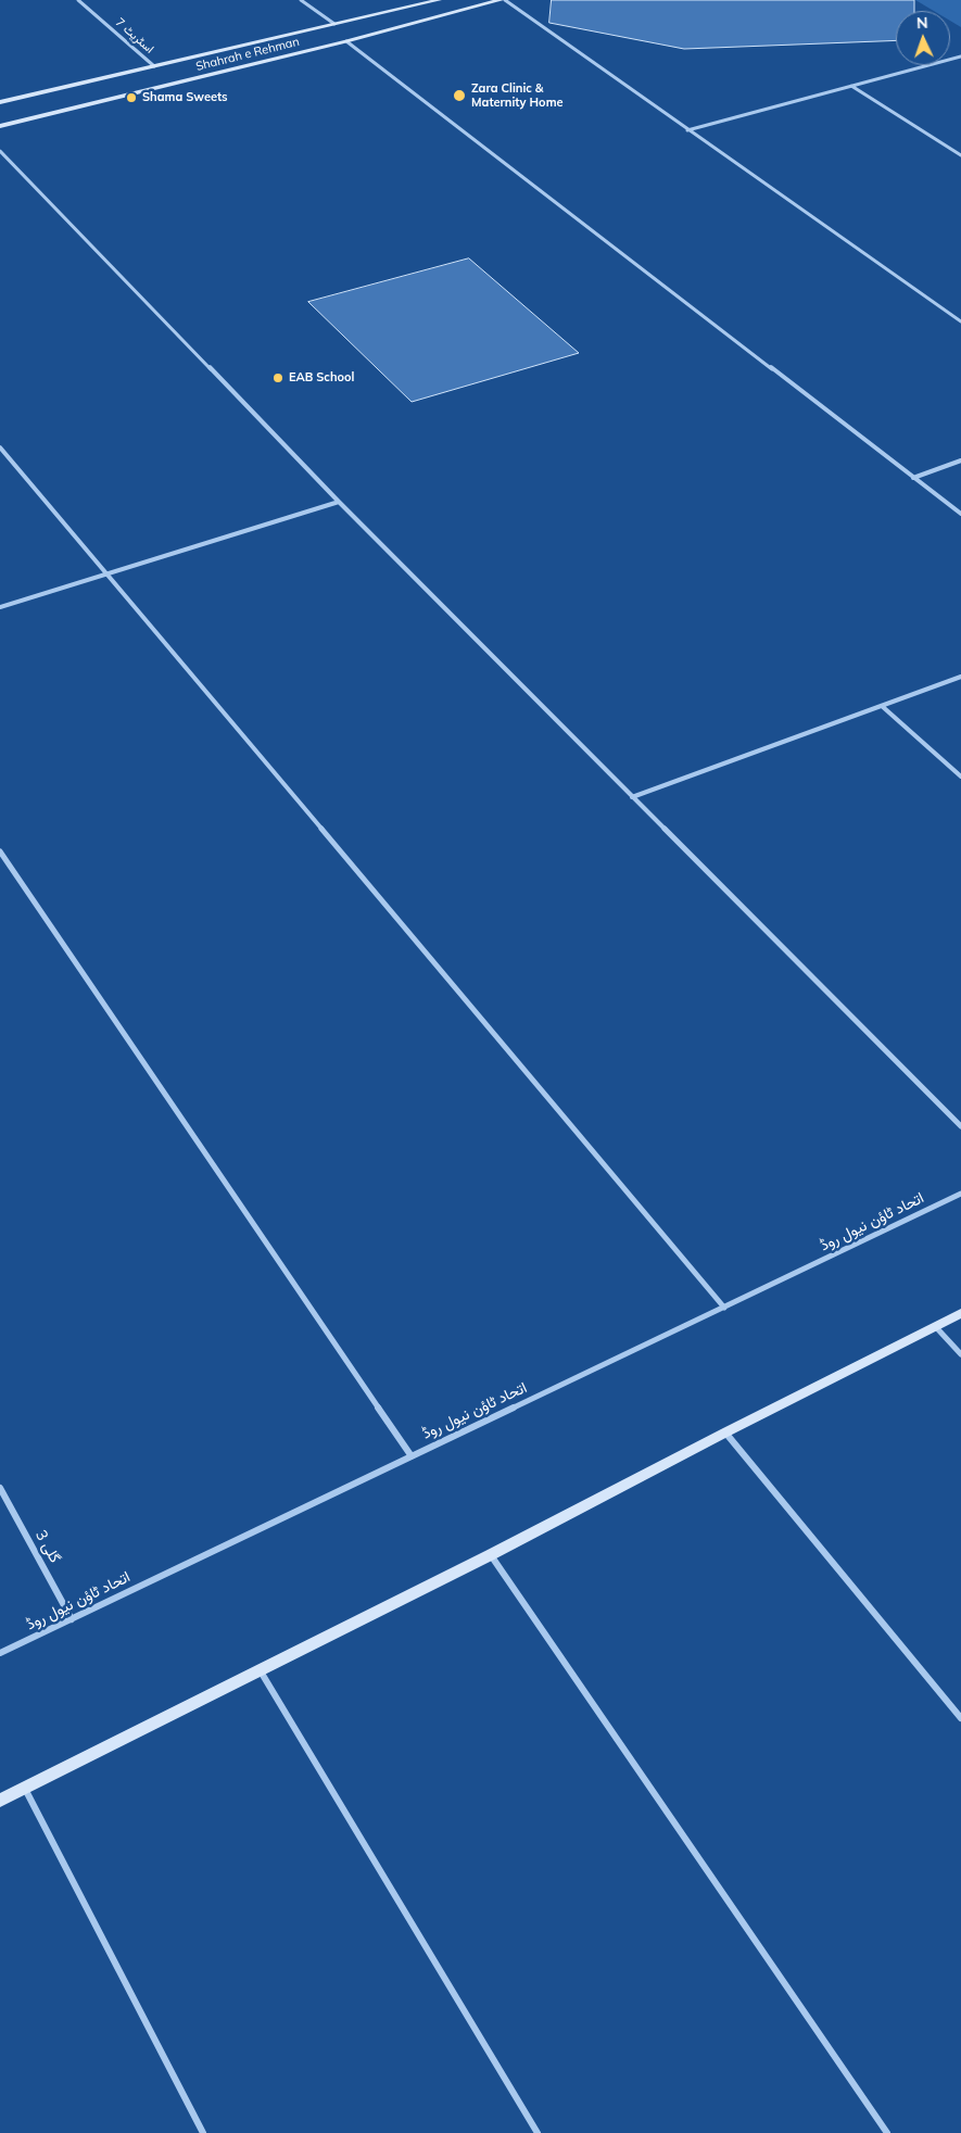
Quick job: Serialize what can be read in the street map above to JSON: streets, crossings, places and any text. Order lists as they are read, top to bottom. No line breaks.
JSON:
{"streets":{"main road":["Shahrah e Rehman"],"street":["اسٹریٹ 7","اتحاد ٹاؤن نیول روڈ","گلی 3"]},"crossings":[["اسٹریٹ 7","Shahrah e Rehman"],["اتحاد ٹاؤن نیول روڈ","گلی 3"]],"places":["Zara Clinic & Maternity Home","Shama Sweets","EAB School"],"north":"top"}
